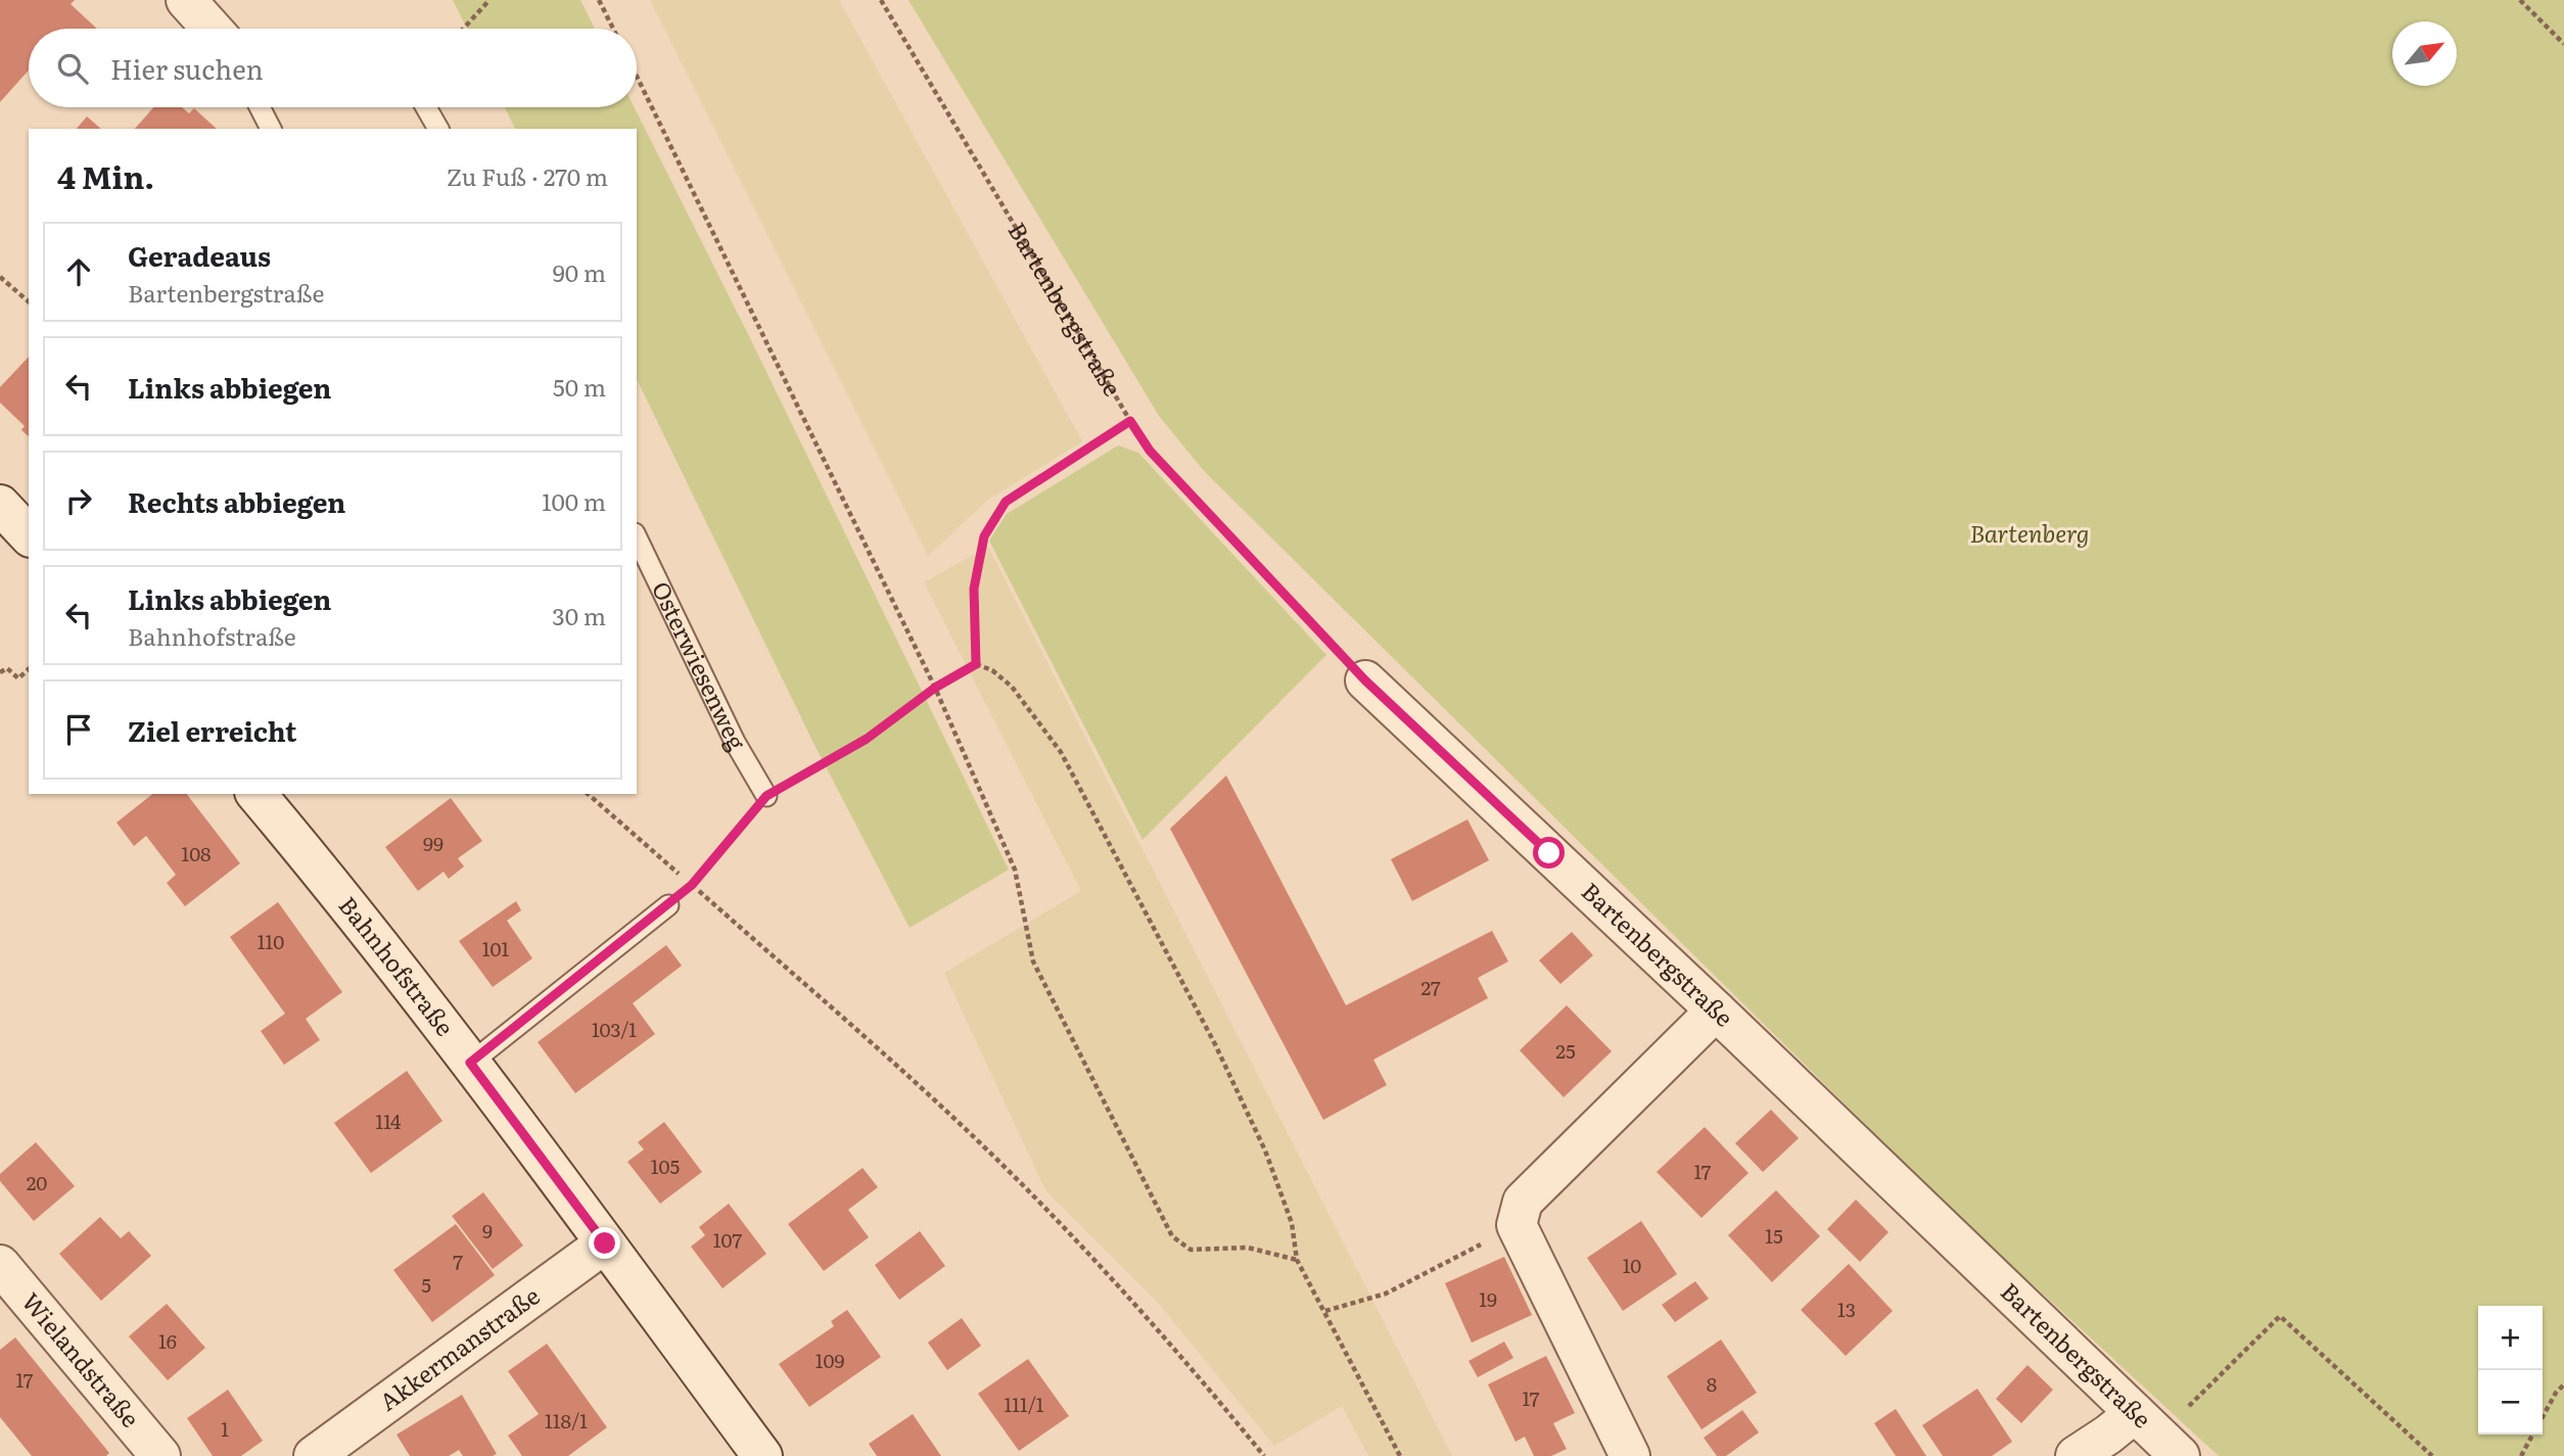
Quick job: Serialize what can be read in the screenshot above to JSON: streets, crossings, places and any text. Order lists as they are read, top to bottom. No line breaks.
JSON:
{"streets":{"street":["Bartenbergstraße","Bahnhofstraße","Akkermanstraße","Wielandstraße"],"lane":["Osterwiesenweg"]},"crossings":[["Bahnhofstraße","Akkermanstraße"]],"parks":["Bartenberg"],"house_numbers":["99","108","110","101","27","103/1","25","114","105","17","20","9","15","107","7","10","5","19","13","16","109","17","8","17","111/1","118/1","1"],"north":"top right","page":{"search":"Hier suchen","heading":["4 Min.","Zu Fuß · 270 m"],"list":[["Geradeaus","Bartenbergstraße","90 m"],["Links abbiegen","50 m"],["Rechts abbiegen","100 m"],["Links abbiegen","Bahnhofstraße","30 m"],"Ziel erreicht"],"map_buttons":["+","−"]}}
